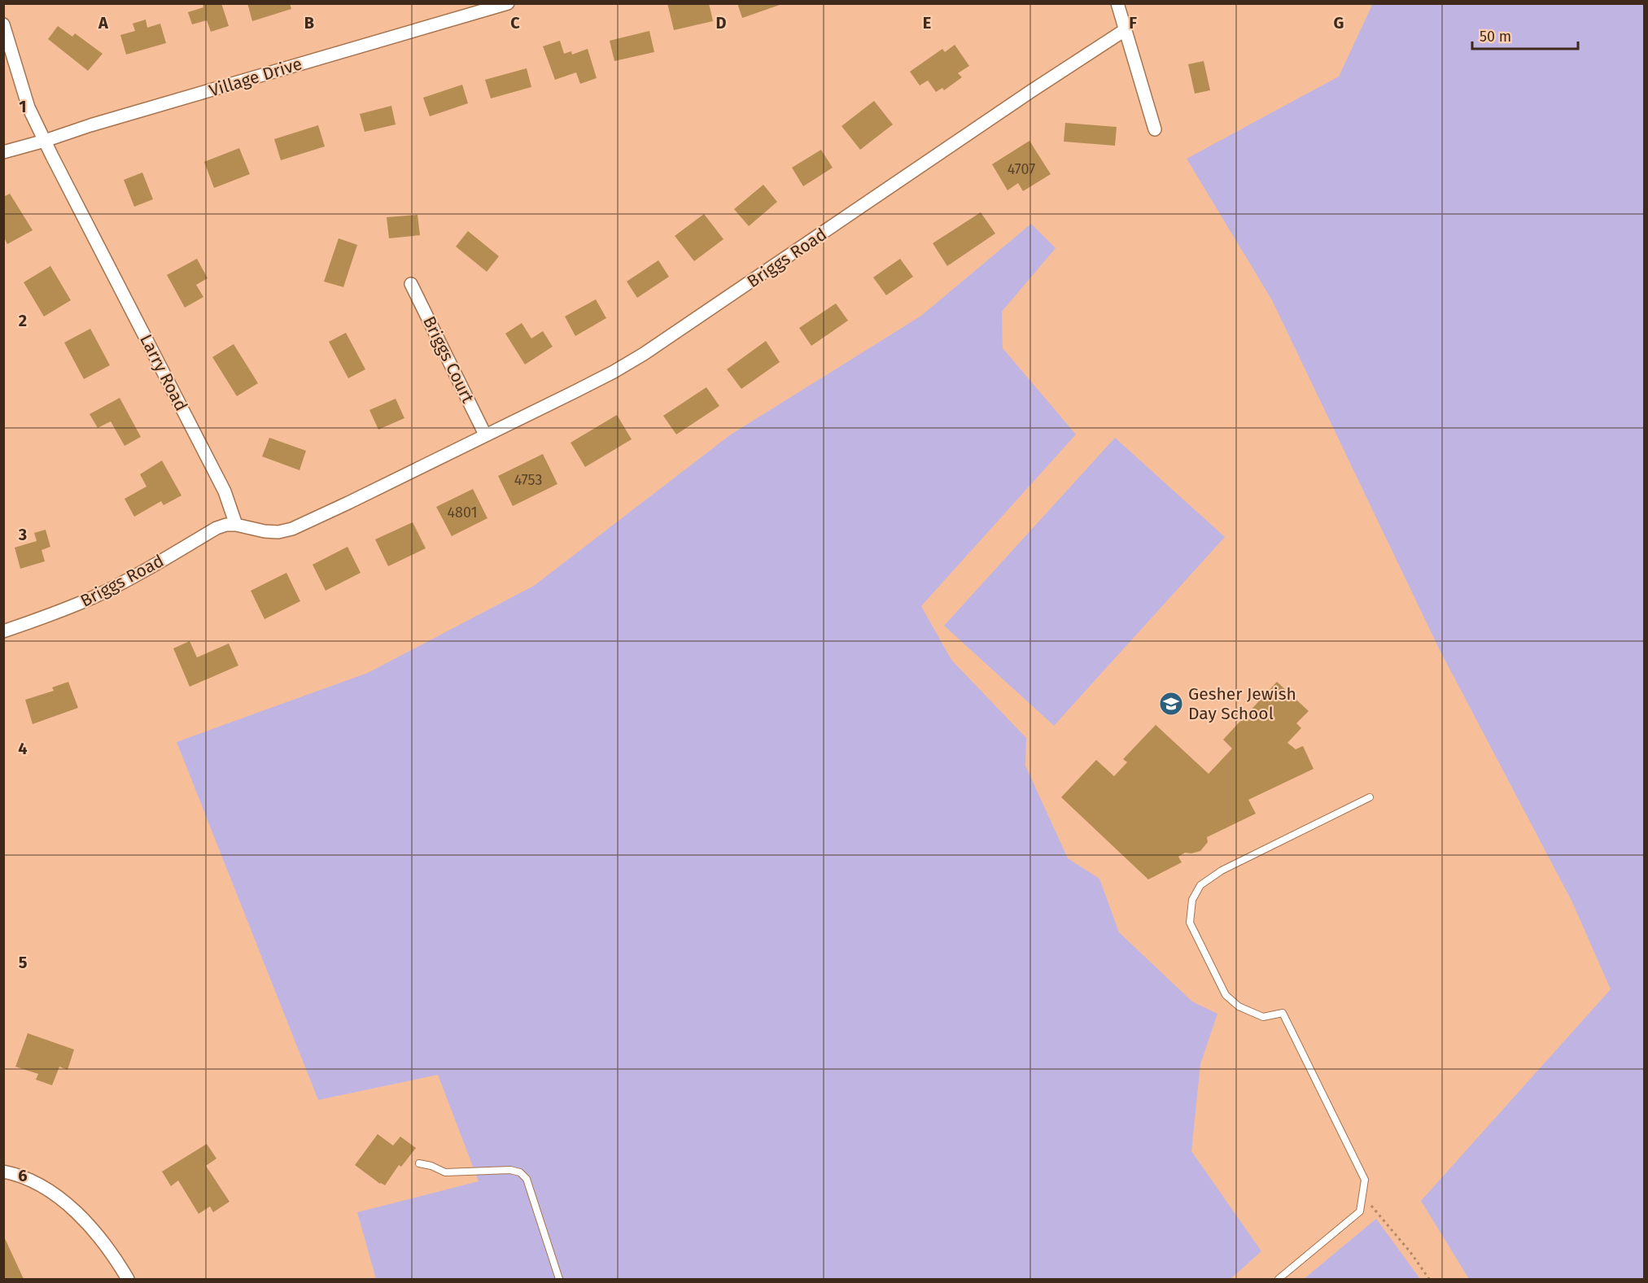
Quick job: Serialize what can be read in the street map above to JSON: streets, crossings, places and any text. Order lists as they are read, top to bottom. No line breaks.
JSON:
{"streets":{"street":["Village Drive","Briggs Road","Briggs Court","Larry Road"]},"crossings":[["Village Drive","Larry Road"],["Briggs Road","Briggs Court"],["Briggs Road","Larry Road"]],"places":{"school or university":["Gesher Jewish Day School"]},"house_numbers":["4707","4753","4801"],"scale_bar":"50 m","grid":{"columns":["A","B","C","D","E","F","G"],"rows":["1","2","3","4","5","6"]}}
